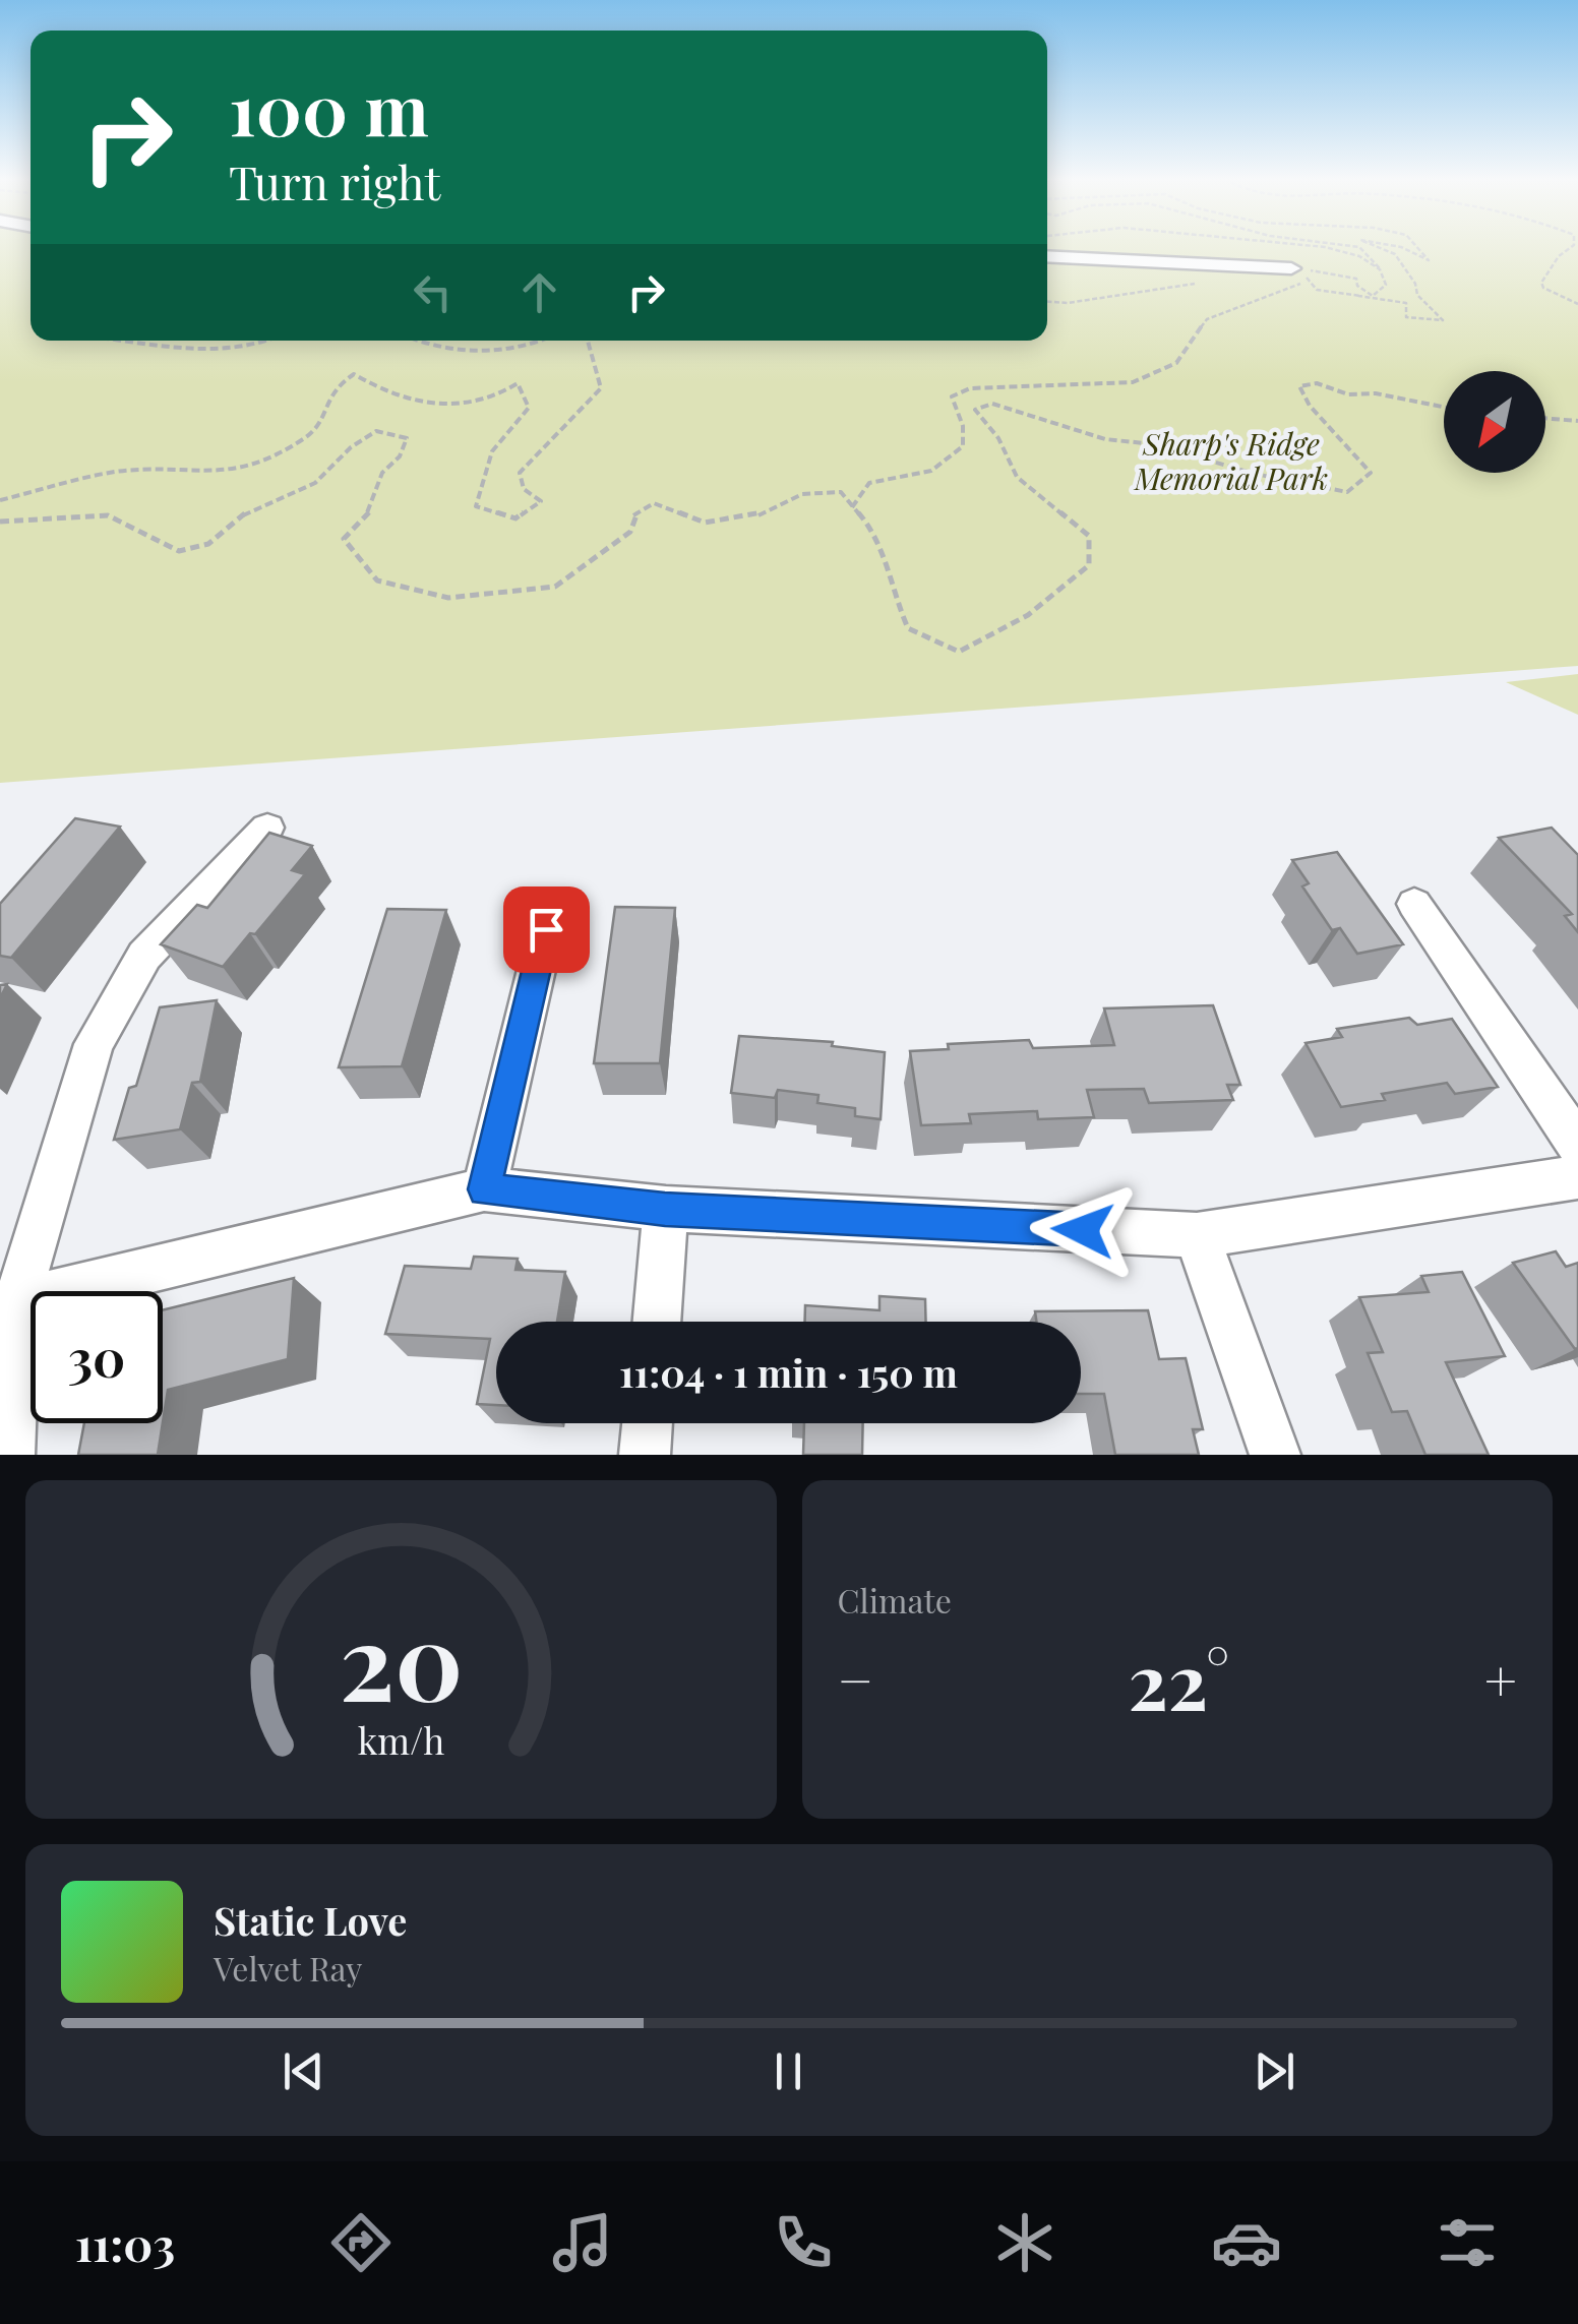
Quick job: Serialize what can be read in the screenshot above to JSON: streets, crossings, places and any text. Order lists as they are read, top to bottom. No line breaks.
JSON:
{"parks":["Sharp's Ridge Memorial Park"],"north":"bottom left","page":{"turn":["100 m","Turn right"],"limit":"30","trip":"11:04 · 1 min · 150 m","tile":"Climate","heat":["−","22°","+"],"song":["Static Love","Velvet Ray"],"tabs":"11:03","gauge":["20","km/h"]}}
